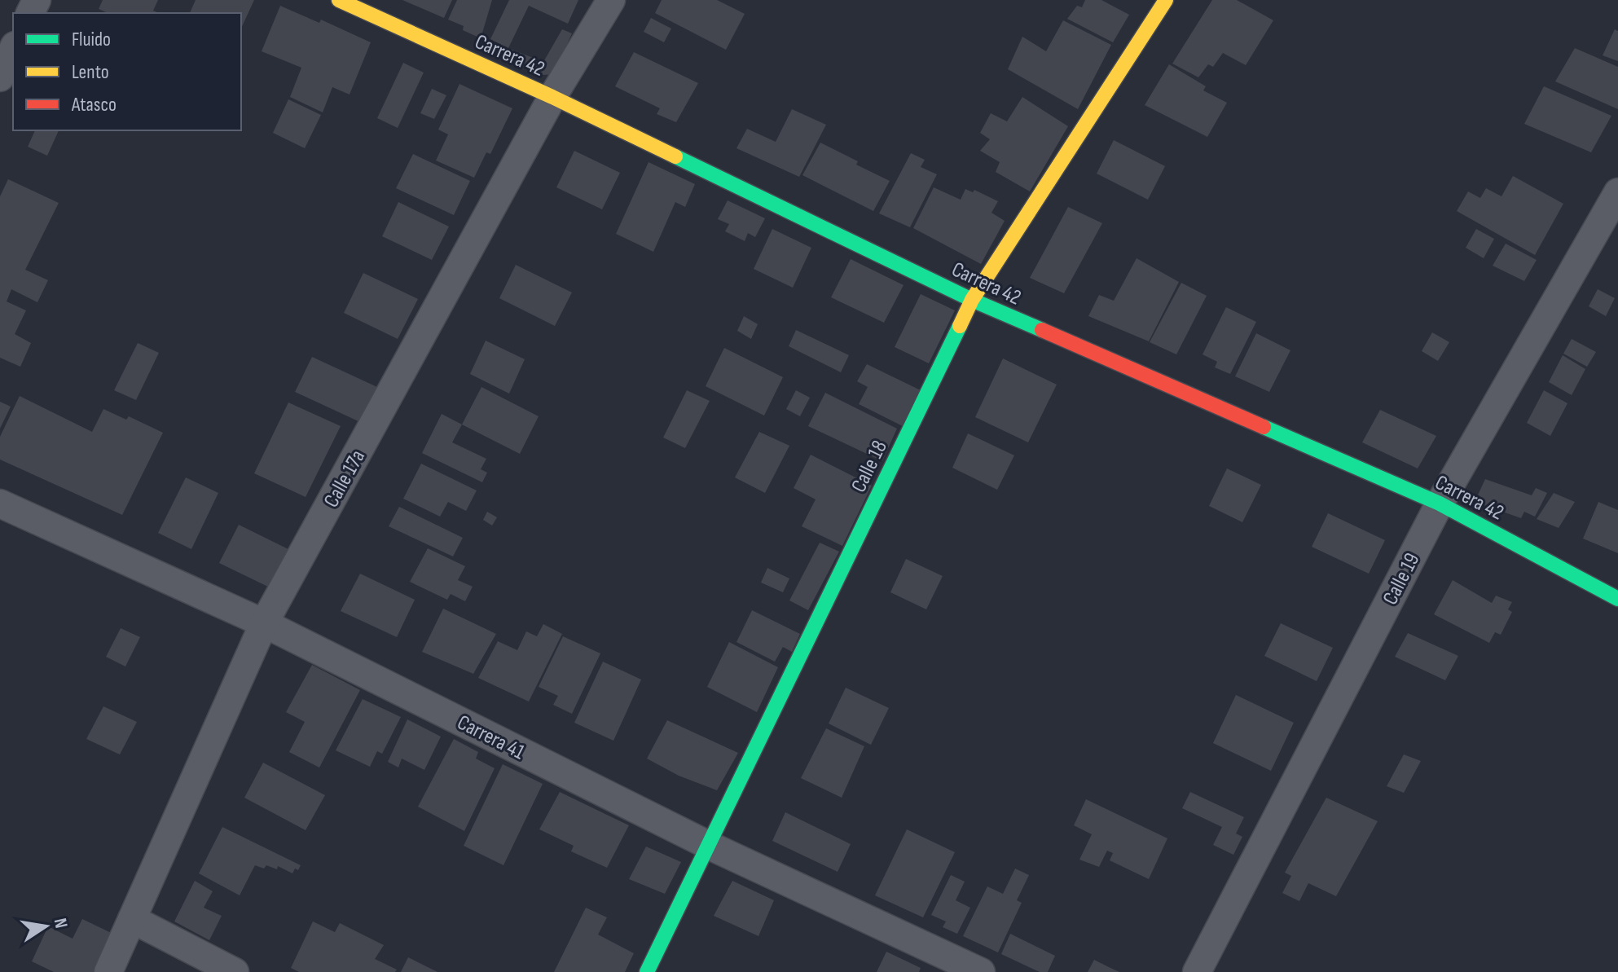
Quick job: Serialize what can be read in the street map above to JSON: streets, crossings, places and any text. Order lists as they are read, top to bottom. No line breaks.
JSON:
{"streets":{"street":["Carrera 42","Calle 18","Calle 17a","Calle 19","Carrera 41"]},"crossings":[["Carrera 42","Calle 18"],["Carrera 42","Calle 17a"],["Carrera 42","Calle 19"],["Calle 18","Carrera 41"],["Calle 17a","Carrera 41"]],"legend":["Fluido","Lento","Atasco"],"north":"right"}
